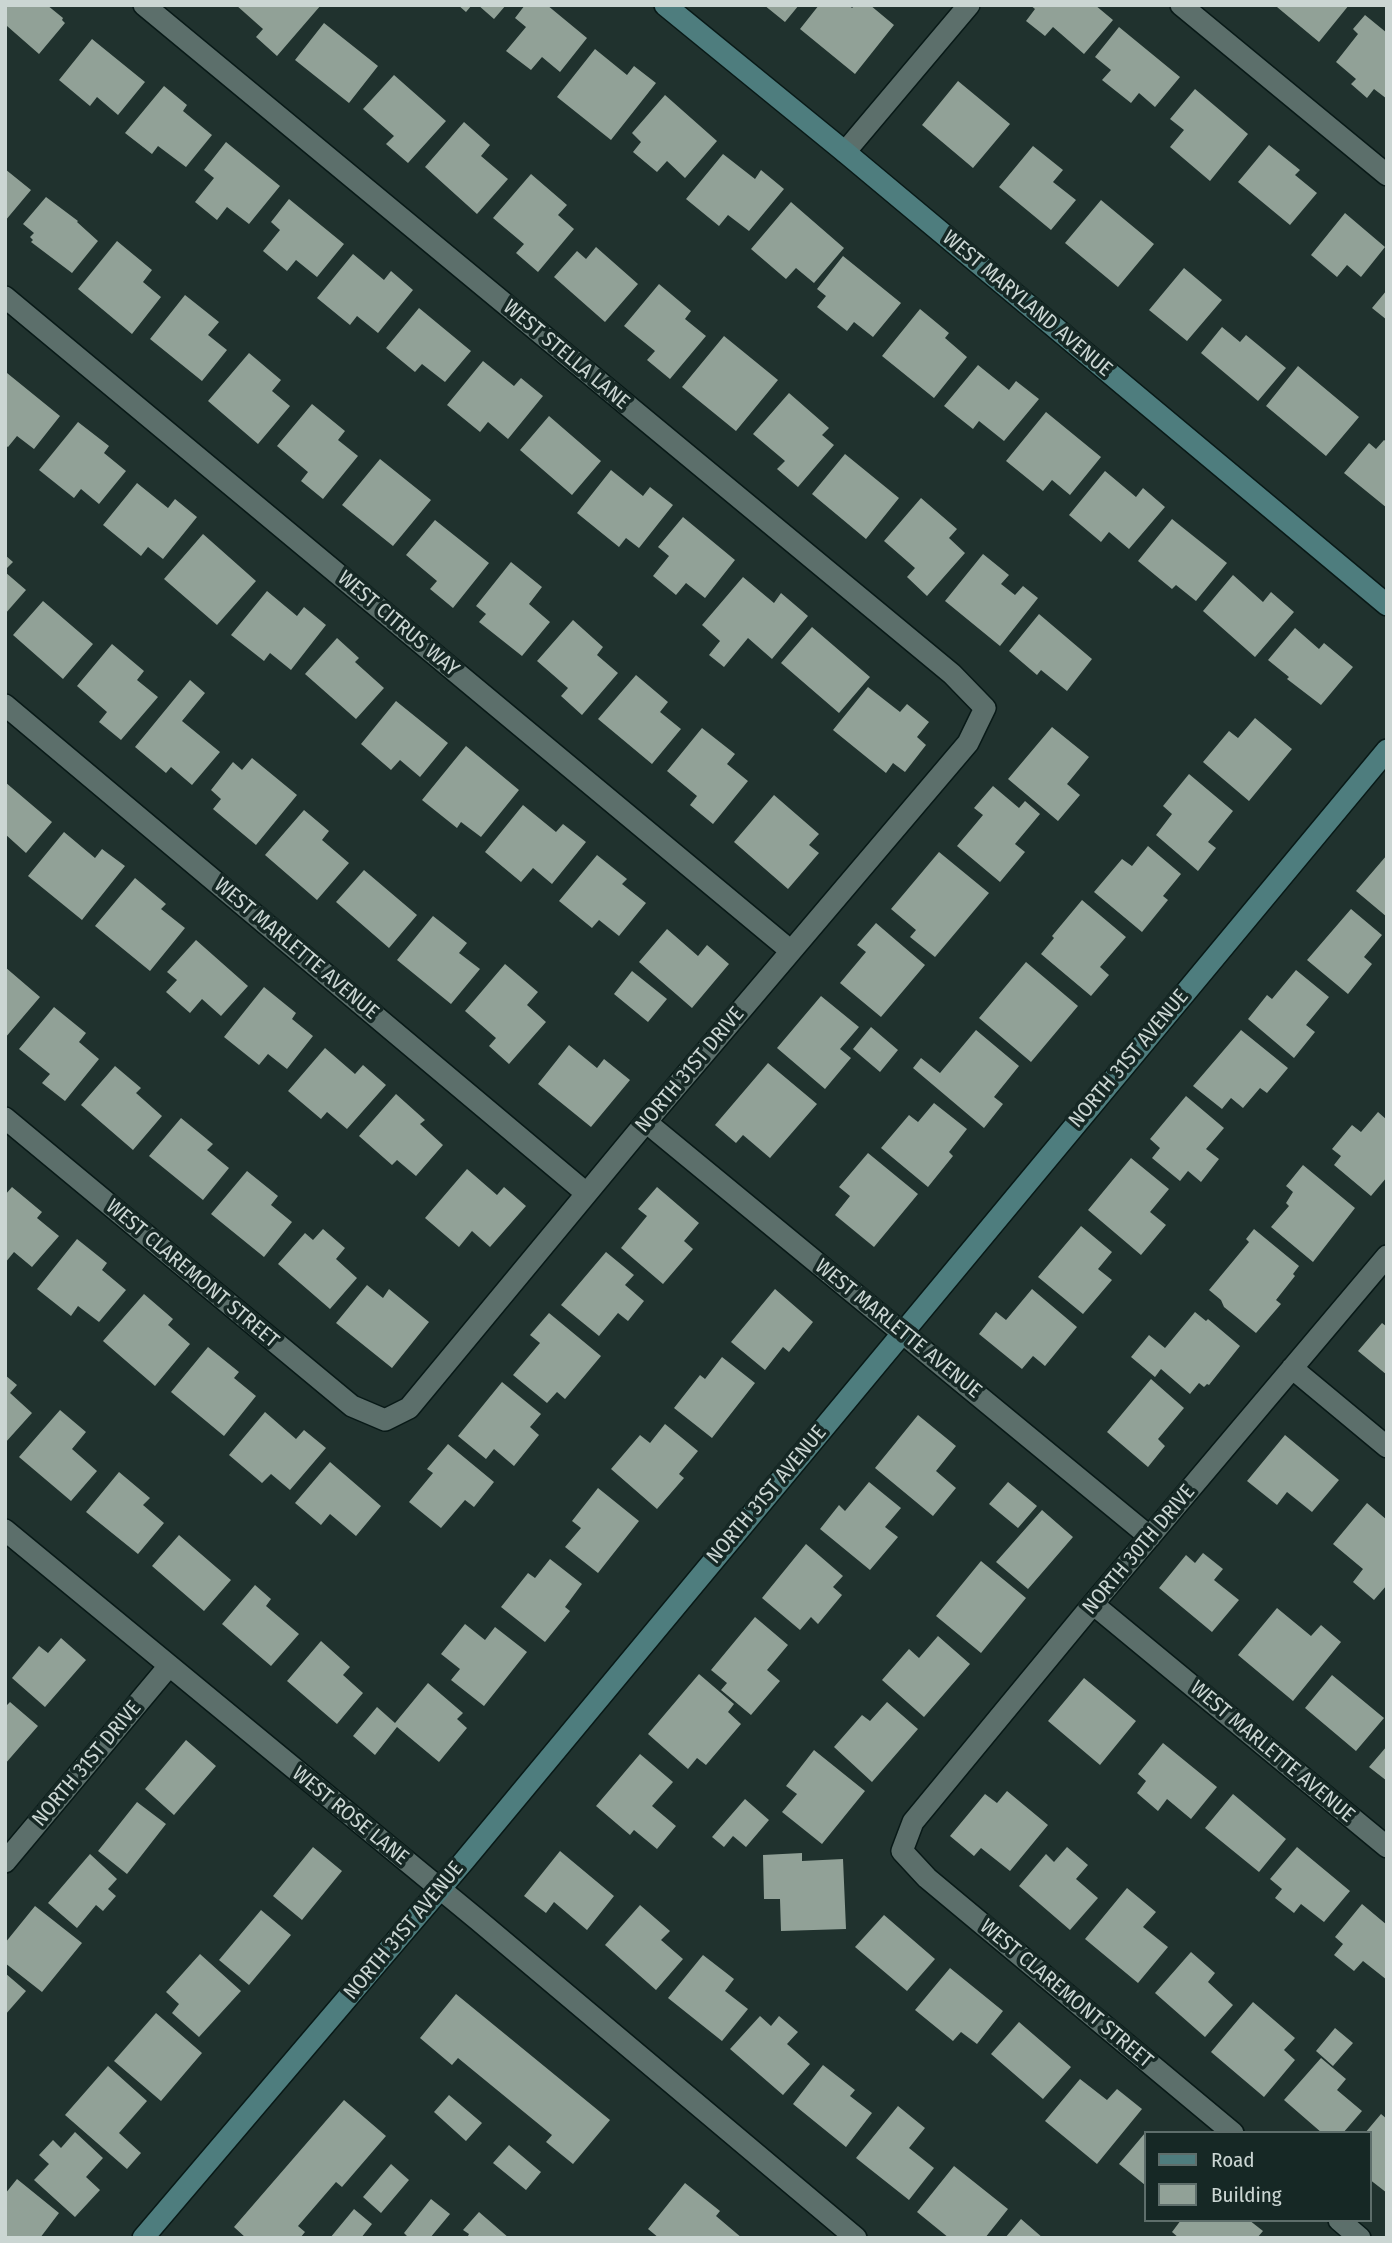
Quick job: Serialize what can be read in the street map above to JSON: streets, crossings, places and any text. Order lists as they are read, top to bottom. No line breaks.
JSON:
{"streets":{"street":["WEST MARYLAND AVENUE","WEST STELLA LANE","WEST CITRUS WAY","WEST MARLETTE AVENUE","NORTH 31ST AVENUE","NORTH 31ST DRIVE","WEST CLAREMONT STREET","NORTH 30TH DRIVE","WEST ROSE LANE"]},"crossings":[["WEST STELLA LANE","NORTH 31ST DRIVE"],["WEST CITRUS WAY","NORTH 31ST DRIVE"],["WEST MARLETTE AVENUE","NORTH 31ST AVENUE"],["WEST MARLETTE AVENUE","NORTH 31ST DRIVE"],["WEST MARLETTE AVENUE","NORTH 30TH DRIVE"],["NORTH 31ST AVENUE","WEST ROSE LANE"],["NORTH 31ST DRIVE","WEST CLAREMONT STREET"],["NORTH 31ST DRIVE","WEST ROSE LANE"],["WEST CLAREMONT STREET","NORTH 30TH DRIVE"]],"legend":["Road","Building"]}
